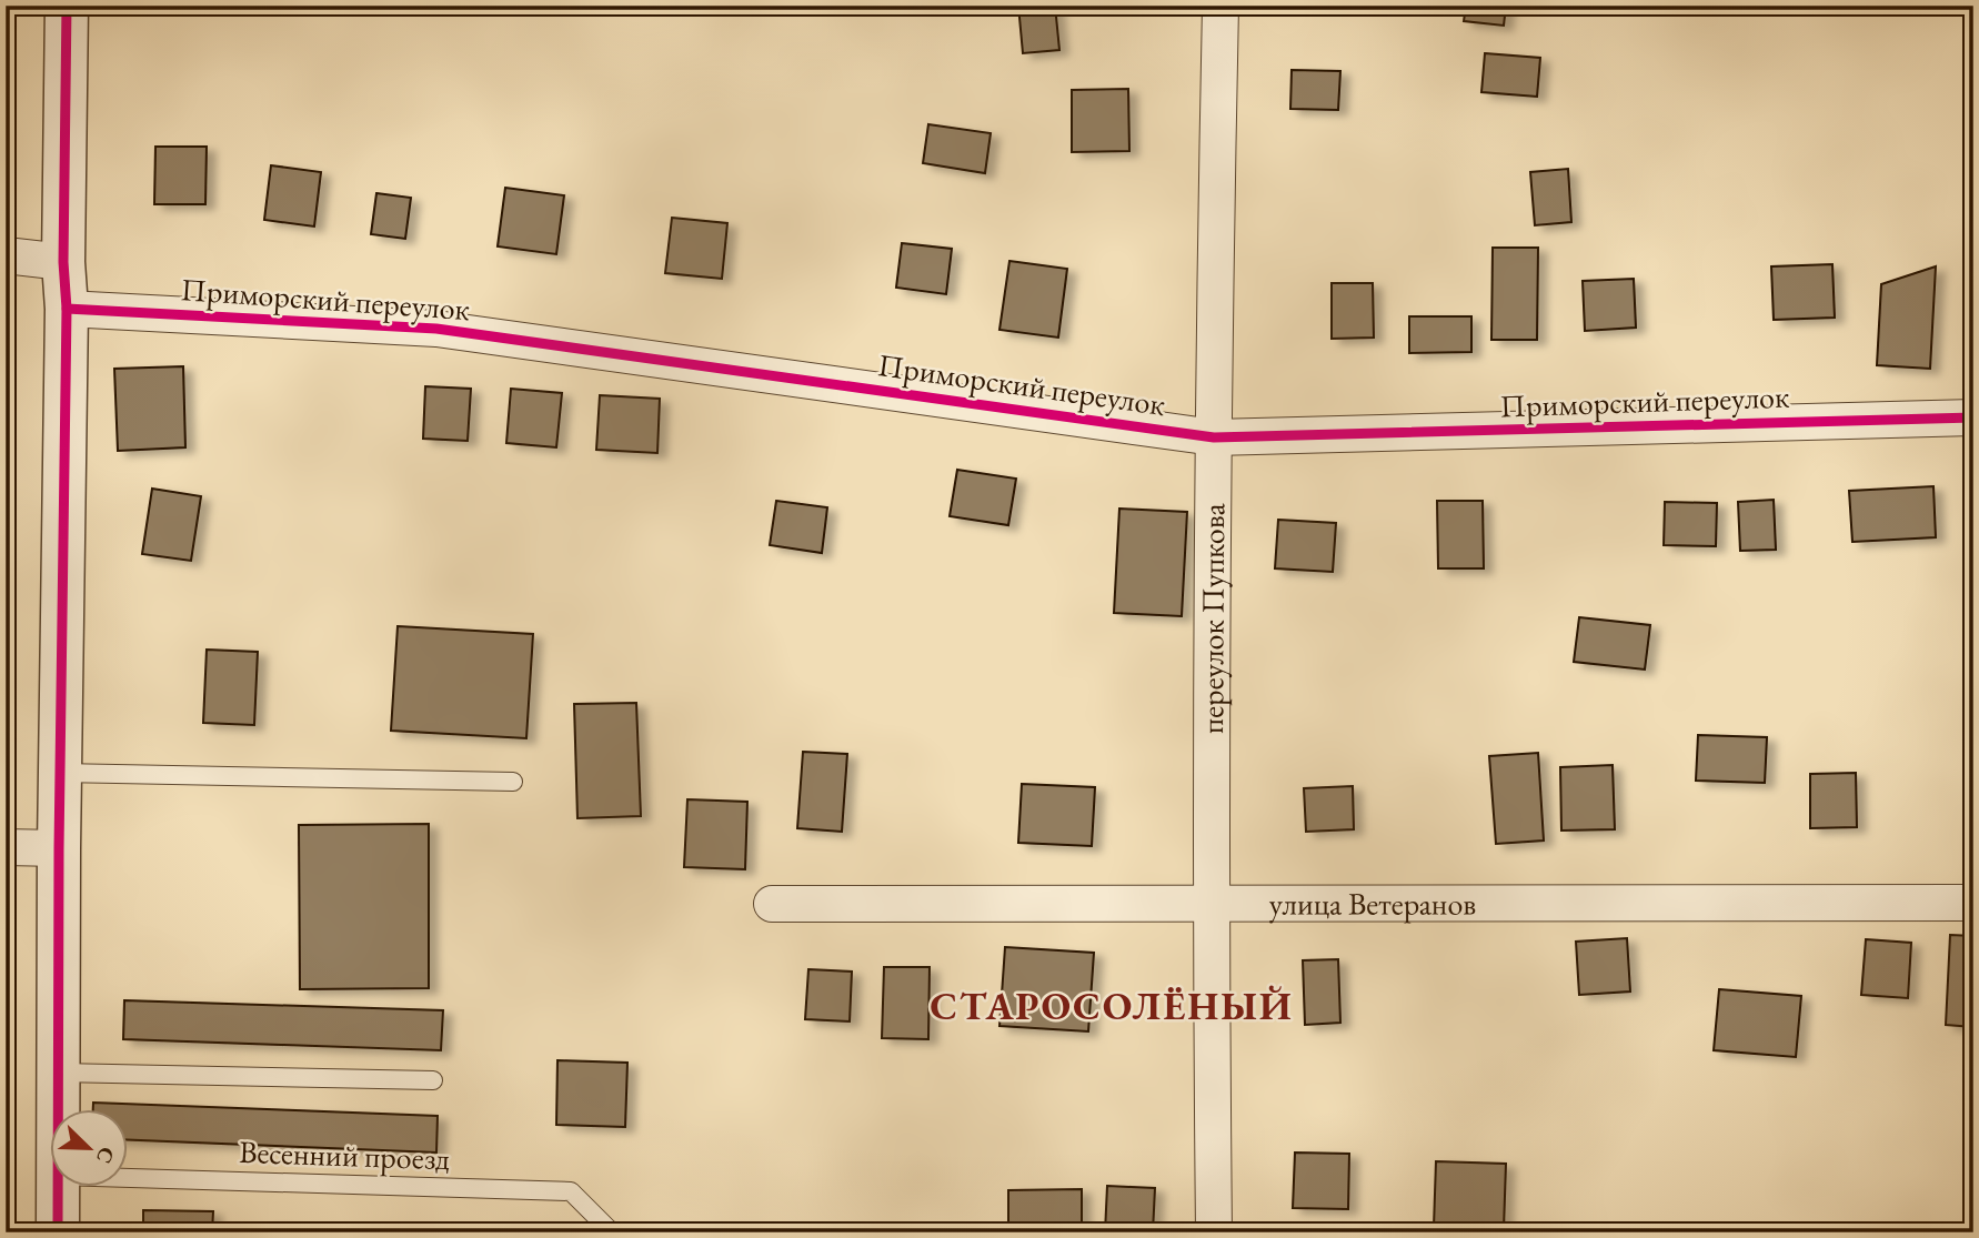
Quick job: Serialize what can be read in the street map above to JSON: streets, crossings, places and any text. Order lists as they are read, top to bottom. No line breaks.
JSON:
{"streets":{"street":["Приморский переулок","переулок Пупкова","улица Ветеранов"],"lane":["Весенний проезд"]},"crossings":[["Приморский переулок","переулок Пупкова"],["переулок Пупкова","улица Ветеранов"]],"districts":["СТАРОCОЛЁНЫЙ"],"north":"bottom right"}
